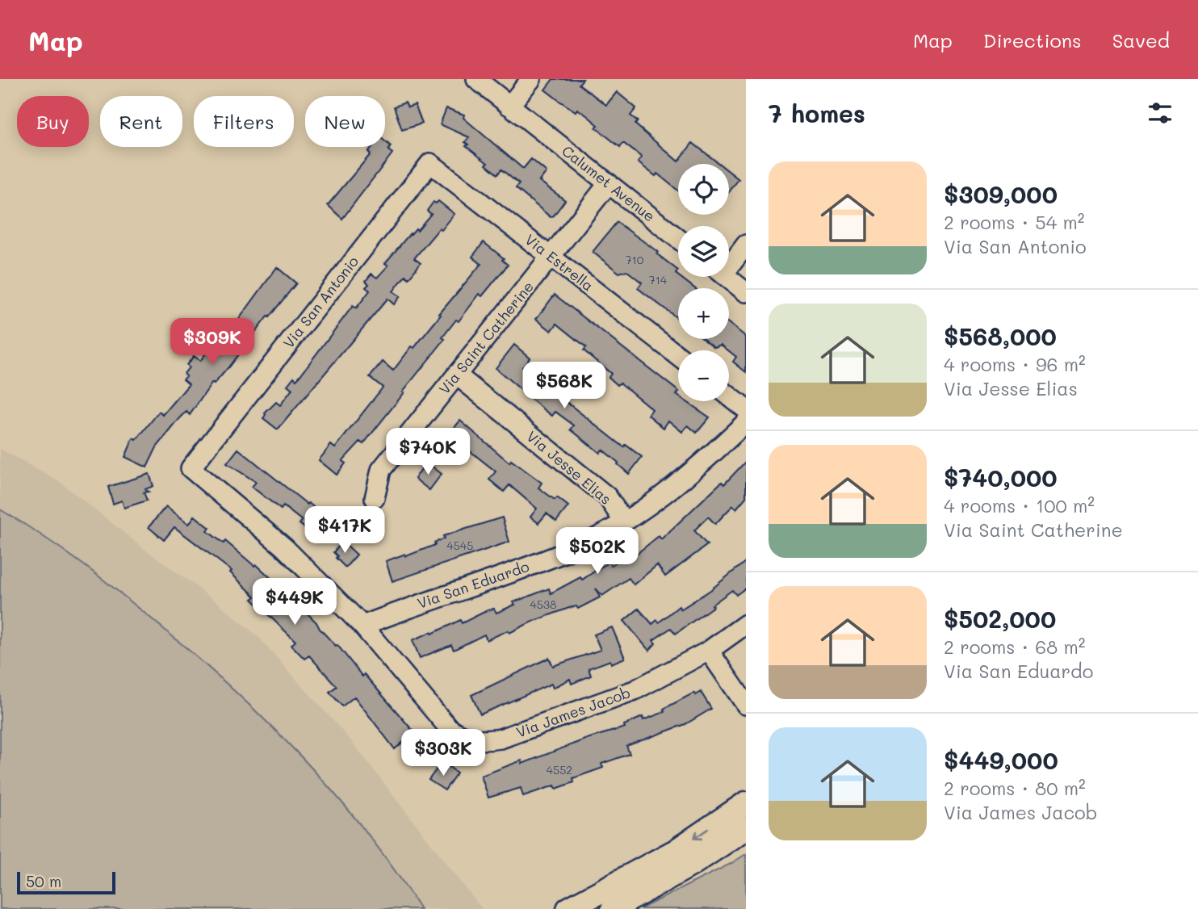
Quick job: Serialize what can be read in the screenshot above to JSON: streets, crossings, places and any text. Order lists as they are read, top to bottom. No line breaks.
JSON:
{"streets":{"street":["Calumet Avenue","Via Estrella","Via San Antonio","Via Saint Catherine","Via Jesse Elias","Via San Eduardo","Via James Jacob"]},"crossings":[["Calumet Avenue","Via Saint Catherine"],["Via Estrella","Via San Antonio"],["Via Estrella","Via Saint Catherine"],["Via San Antonio","Via James Jacob"],["Via Saint Catherine","Via Jesse Elias"],["Via Jesse Elias","Via San Eduardo"],["Via San Eduardo","Via James Jacob"]],"house_numbers":["710","714","4545","4538","4552"],"scale_bar":"50 m","page":{"header":"Map","nav":["Map","Directions","Saved"],"heading":"7 homes","chip":["Buy","Rent","Filters","New"],"list":[{"name":"$309,000","note":"2 rooms · 54 m² · Via San Antonio"},{"name":"$568,000","note":"4 rooms · 96 m² · Via Jesse Elias"},{"name":"$740,000","note":"4 rooms · 100 m² · Via Saint Catherine"},{"name":"$502,000","note":"2 rooms · 68 m² · Via San Eduardo"},{"name":"$449,000","note":"2 rooms · 80 m² · Via James Jacob"}],"map_buttons":["+","−"],"price":["$309K","$568K","$740K","$417K","$502K","$449K","$303K"],"scale":"50 m"}}
